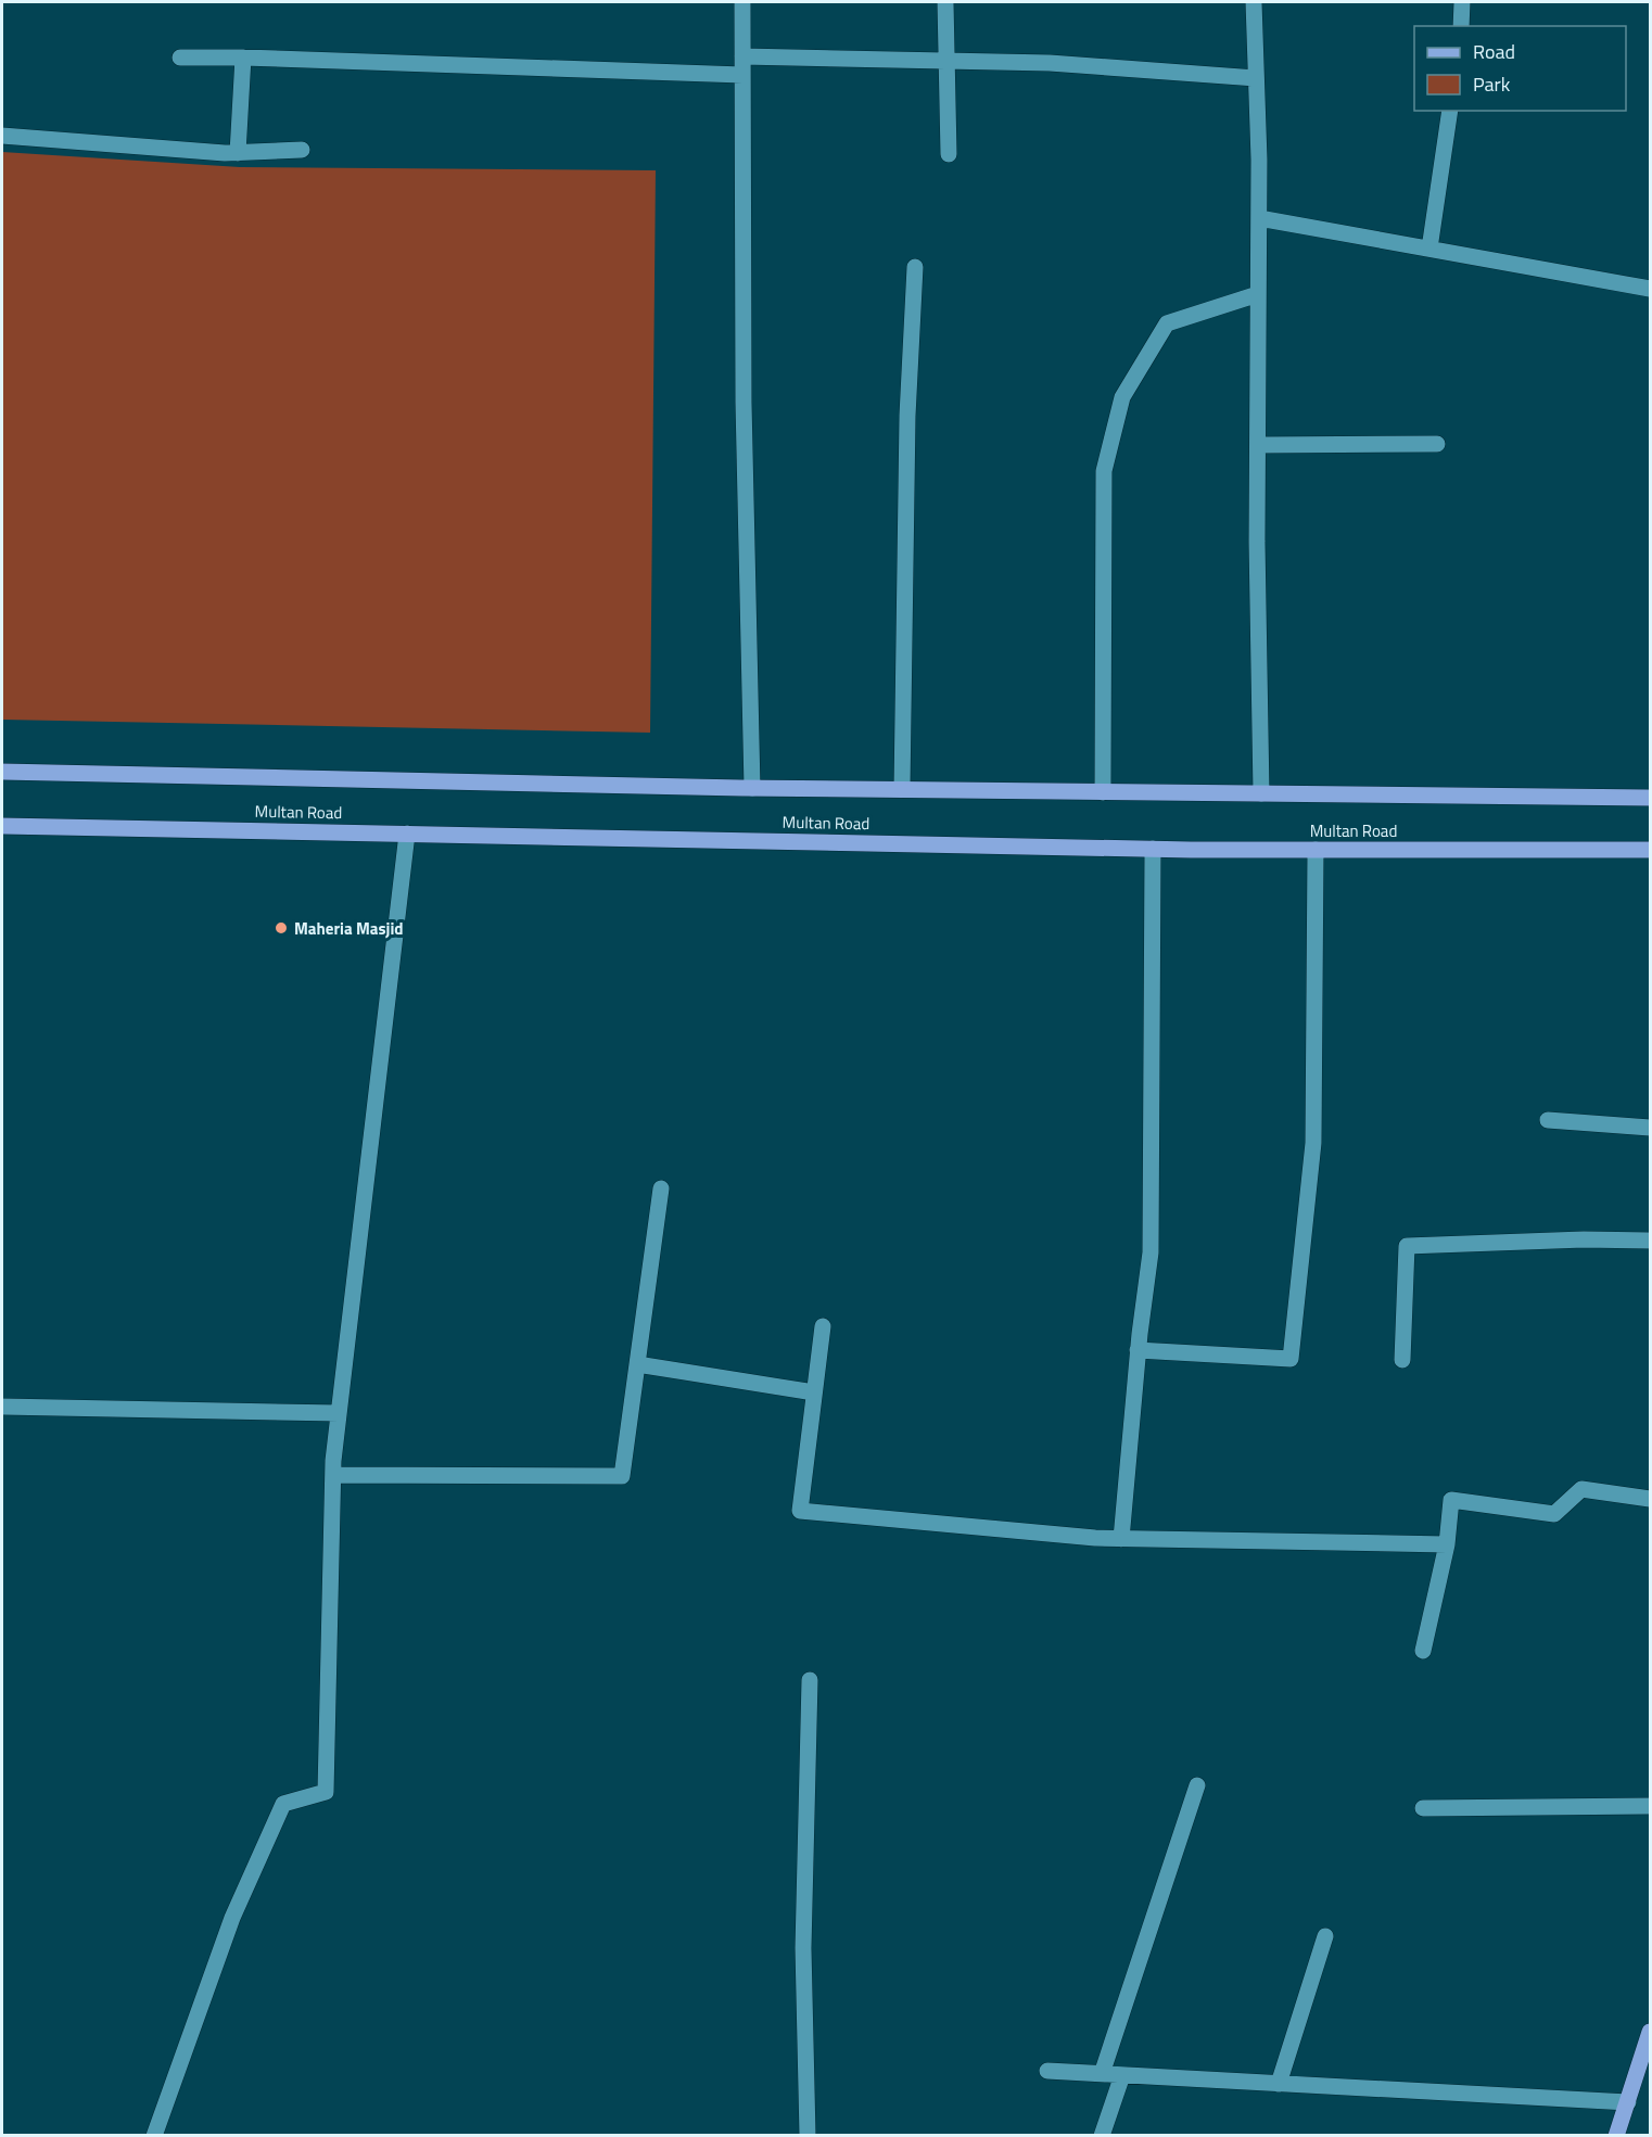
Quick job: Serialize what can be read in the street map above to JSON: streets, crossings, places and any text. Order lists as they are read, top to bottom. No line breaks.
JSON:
{"streets":{"main road":["Multan Road"]},"places":["Maheria Masjid"],"legend":["Road","Park"]}
